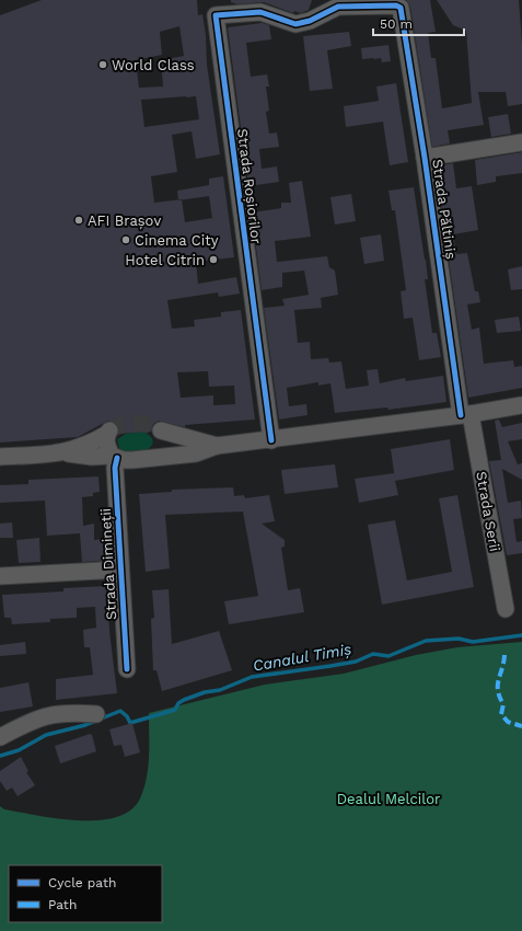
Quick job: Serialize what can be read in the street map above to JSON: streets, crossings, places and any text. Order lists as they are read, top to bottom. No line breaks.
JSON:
{"streets":{"street":["Strada Roșiorilor","Strada Păltiniș","Strada Serii","Strada Dimineții"]},"crossings":[["Strada Roșiorilor","Strada Păltiniș"],["Strada Păltiniș","Strada Serii"]],"water":["Canalul Timiș"],"parks":["Dealul Melcilor"],"places":["World Class","AFI Brașov","Cinema City","Hotel Citrin"],"legend":["Cycle path","Path"],"scale_bar":"50 m"}
